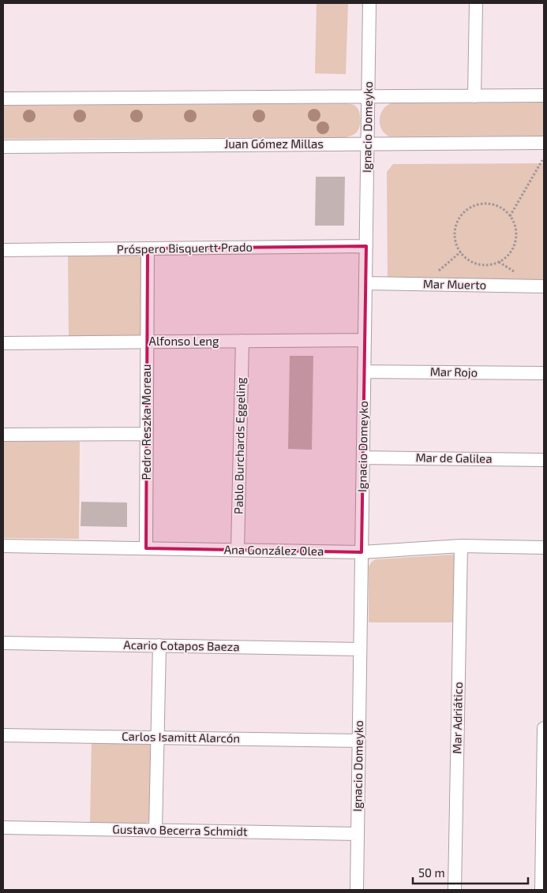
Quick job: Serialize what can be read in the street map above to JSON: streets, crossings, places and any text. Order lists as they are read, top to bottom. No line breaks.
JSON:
{"streets":{"street":["Ignacio Domeyko","Juan Gómez Millas","Próspero Bisquertt Prado","Mar Muerto","Alfonso Leng","Mar Rojo","Pedro Reszka Moreau","Pablo Burchards Eggeling","Mar de Galilea","Ana González Olea","Acario Cotapos Baeza","Mar Adriático","Carlos Isamitt Alarcón","Gustavo Becerra Schmidt"]},"crossings":[["Ignacio Domeyko","Juan Gómez Millas"],["Ignacio Domeyko","Próspero Bisquertt Prado"],["Ignacio Domeyko","Mar Muerto"],["Ignacio Domeyko","Alfonso Leng"],["Ignacio Domeyko","Mar Rojo"],["Ignacio Domeyko","Mar de Galilea"],["Ignacio Domeyko","Ana González Olea"],["Ignacio Domeyko","Acario Cotapos Baeza"],["Ignacio Domeyko","Carlos Isamitt Alarcón"],["Ignacio Domeyko","Gustavo Becerra Schmidt"],["Próspero Bisquertt Prado","Pedro Reszka Moreau"],["Alfonso Leng","Pedro Reszka Moreau"],["Alfonso Leng","Pablo Burchards Eggeling"],["Pedro Reszka Moreau","Ana González Olea"],["Pablo Burchards Eggeling","Ana González Olea"],["Ana González Olea","Mar Adriático"]],"scale_bar":"50 m"}
